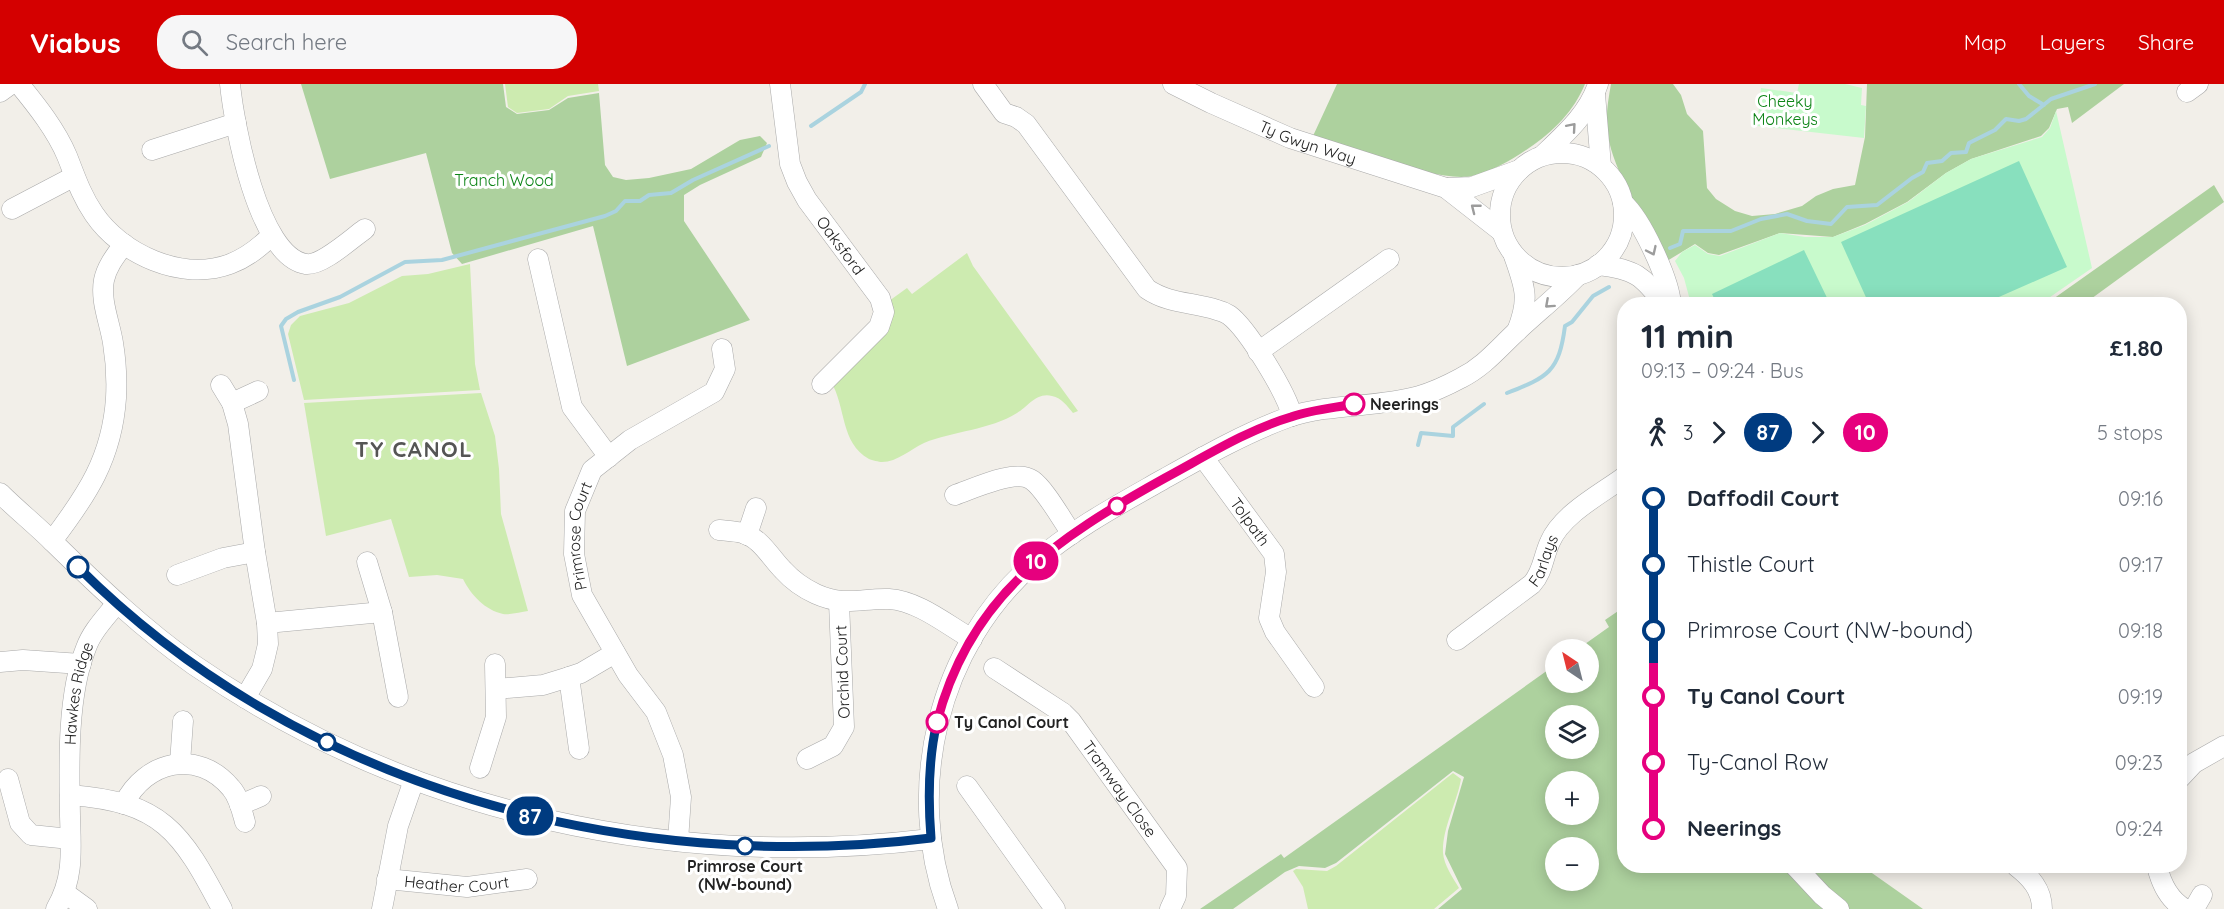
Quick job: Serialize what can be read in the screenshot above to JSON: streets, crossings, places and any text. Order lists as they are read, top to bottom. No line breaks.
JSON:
{"streets":{"street":["Ty Gwyn Way","Oaksford","Tolpath","Primrose Court","Farlays","Orchid Court","Hawkes Ridge","Tramway Close","Heather Court"]},"districts":["TY CANOL"],"parks":["Cheeky Monkeys","Tranch Wood"],"places":["Neerings","Ty Canol Court","Primrose Court (NW-bound)"],"lines":["bus line 10","bus line 87"],"north":"top left","page":{"header":"Viabus","search":"Search here","nav":["Map","Layers","Share"],"on_map":["87","10"],"heading":["11 min","09:13 – 09:24 · Bus","£1.80"],"legs":["3","87","10","5 stops"],"list":[{"name":"Daffodil Court","value":"09:16"},{"name":"Thistle Court","value":"09:17"},{"name":"Primrose Court (NW-bound)","value":"09:18"},{"name":"Ty Canol Court","value":"09:19"},{"name":"Ty-Canol Row","value":"09:23"},{"name":"Neerings","value":"09:24"}],"map_buttons":["+","−"]}}
